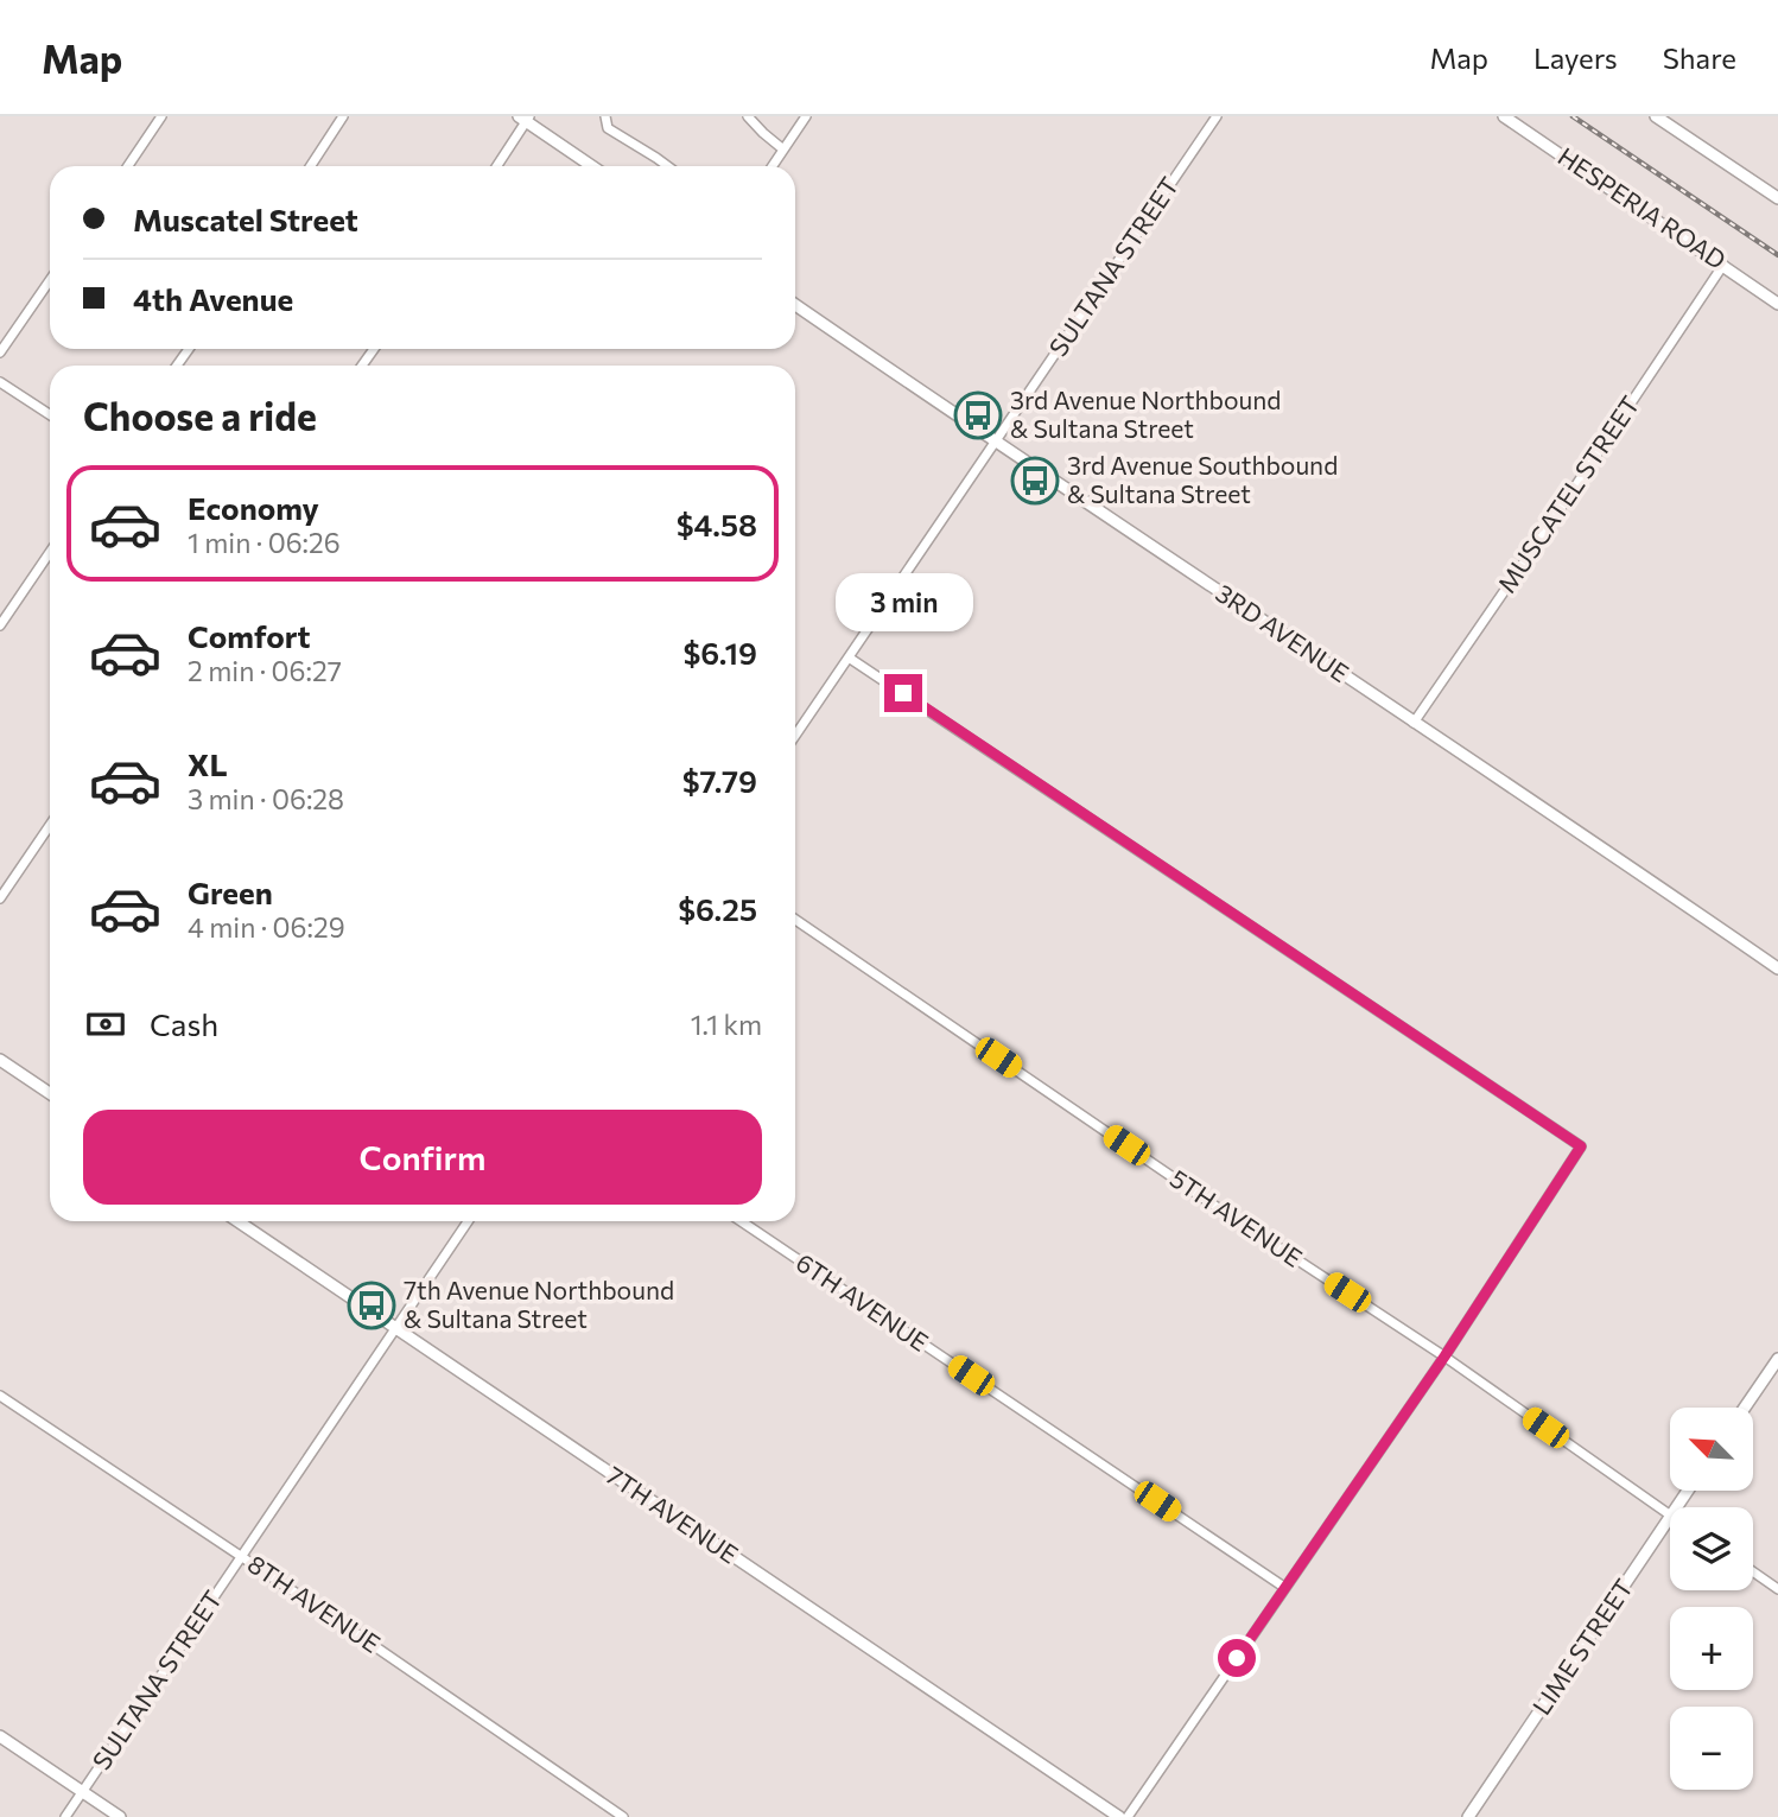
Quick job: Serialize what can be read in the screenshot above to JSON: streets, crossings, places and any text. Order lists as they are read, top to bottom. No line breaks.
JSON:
{"streets":{"street":["HESPERIA ROAD","SULTANA STREET","MUSCATEL STREET","3RD AVENUE","5TH AVENUE","6TH AVENUE","7TH AVENUE","8TH AVENUE","LIME STREET"]},"crossings":[["HESPERIA ROAD","MUSCATEL STREET"],["SULTANA STREET","3RD AVENUE"],["SULTANA STREET","7TH AVENUE"],["SULTANA STREET","8TH AVENUE"],["MUSCATEL STREET","3RD AVENUE"]],"places":{"bus stop":["3rd Avenue Northbound & Sultana Street","3rd Avenue Southbound & Sultana Street","7th Avenue Northbound & Sultana Street"]},"north":"top left","page":{"header":"Map","nav":["Map","Layers","Share"],"banner":["Muscatel Street","4th Avenue"],"heading":"Choose a ride","list":[{"name":"Economy","note":"1 min · 06:26","value":"$4.58"},{"name":"Comfort","note":"2 min · 06:27","value":"$6.19"},{"name":"XL","note":"3 min · 06:28","value":"$7.79"},{"name":"Green","note":"4 min · 06:29","value":"$6.25"}],"bubble":"3 min","pay":["Cash","1.1 km"],"buttons":"Confirm","map_buttons":["+","−"]}}
